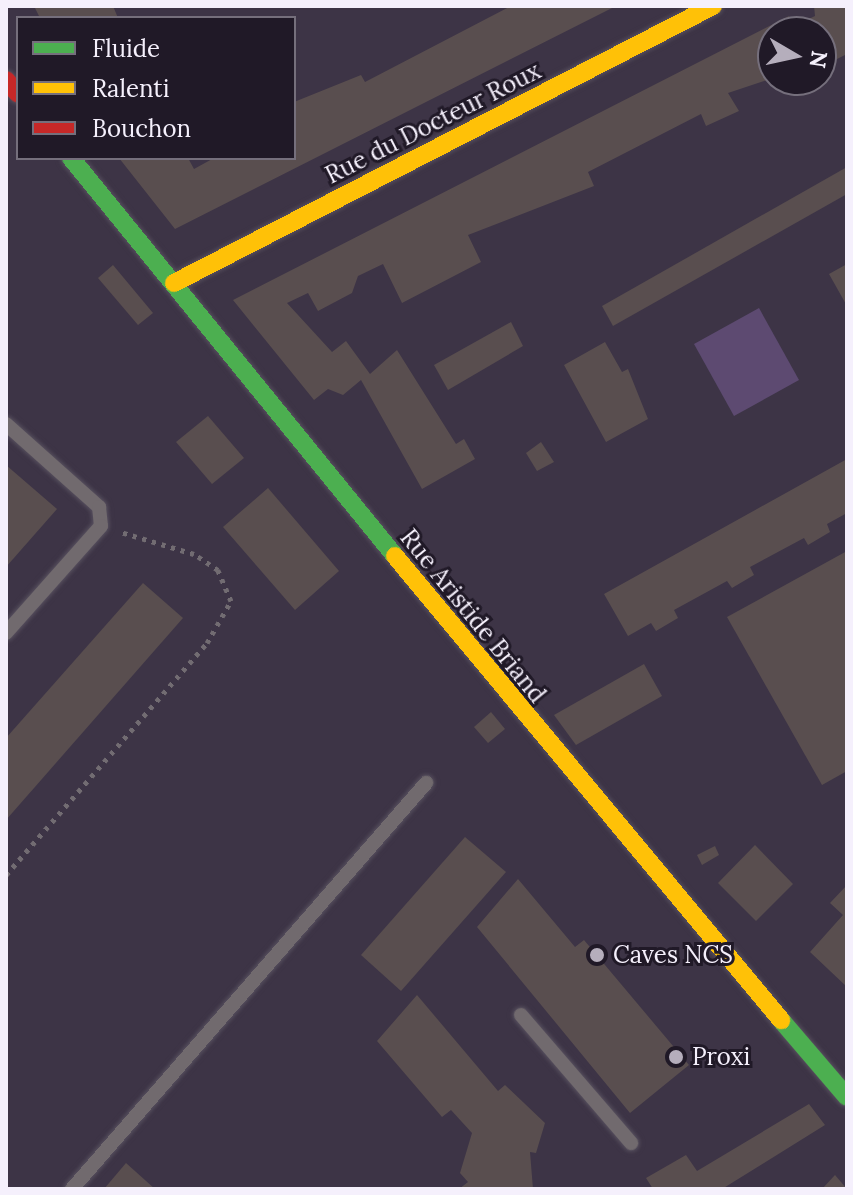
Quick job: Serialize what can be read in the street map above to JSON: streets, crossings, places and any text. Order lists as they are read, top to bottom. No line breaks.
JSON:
{"streets":{"street":["Rue du Docteur Roux","Rue Aristide Briand"]},"crossings":[["Rue du Docteur Roux","Rue Aristide Briand"]],"places":["Caves NCS","Proxi"],"legend":["Fluide","Ralenti","Bouchon"],"north":"right"}
